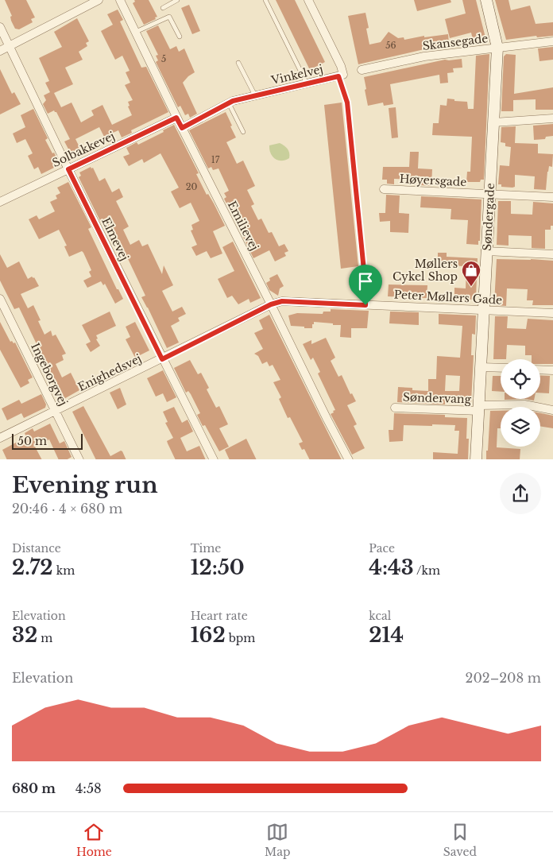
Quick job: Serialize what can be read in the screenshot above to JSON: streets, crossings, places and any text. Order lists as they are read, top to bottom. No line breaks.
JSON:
{"streets":{"street":["Skansegade","Vinkelvej","Solbakkevej","Høyersgade","Søndergade","Emilievej","Elmevej","Peter Møllers Gade","Enighedsvej","Ingeborgvej","Søndervang"]},"crossings":[["Skansegade","Søndergade"],["Vinkelvej","Emilievej"],["Solbakkevej","Emilievej"],["Solbakkevej","Elmevej"],["Høyersgade","Søndergade"],["Søndergade","Peter Møllers Gade"],["Søndergade","Søndervang"],["Emilievej","Peter Møllers Gade"],["Emilievej","Enighedsvej"],["Elmevej","Enighedsvej"],["Peter Møllers Gade","Enighedsvej"],["Enighedsvej","Ingeborgvej"]],"places":{"shop":["Møllers Cykel Shop"]},"house_numbers":["56","5","17","20"],"scale_bar":"50 m","page":{"scale":"50 m","heading":["Evening run","20:46 · 4 × 680 m"],"stats":[["Distance","2.72 km"],["Time","12:50"],["Pace","4:43 /km"],["Elevation","32 m"],["Heart rate","162 bpm"],["kcal","214"]],"chart":["Elevation","202–208 m"],"list":[{"name":"680 m","note":"4:58"}],"tabs":["Home","Map","Saved"]}}
